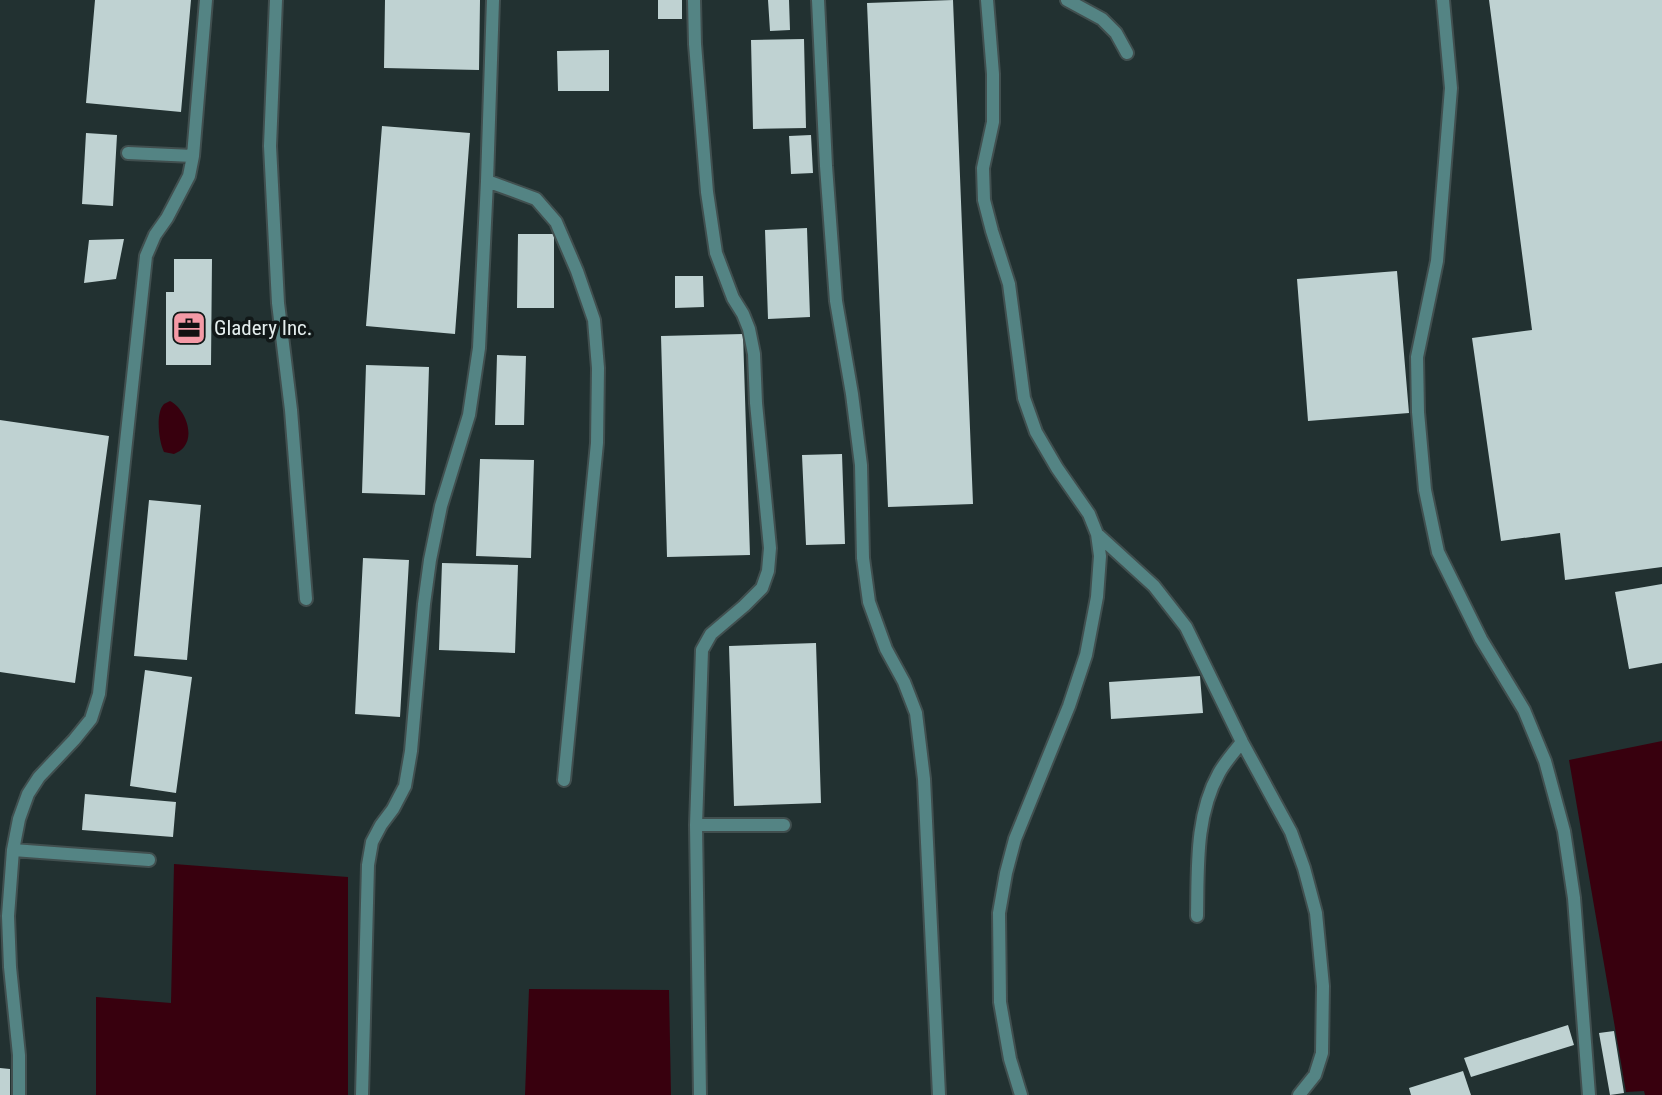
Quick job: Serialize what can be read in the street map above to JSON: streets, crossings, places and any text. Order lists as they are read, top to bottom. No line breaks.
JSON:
{"places":{"office":["Gladery Inc."]}}
